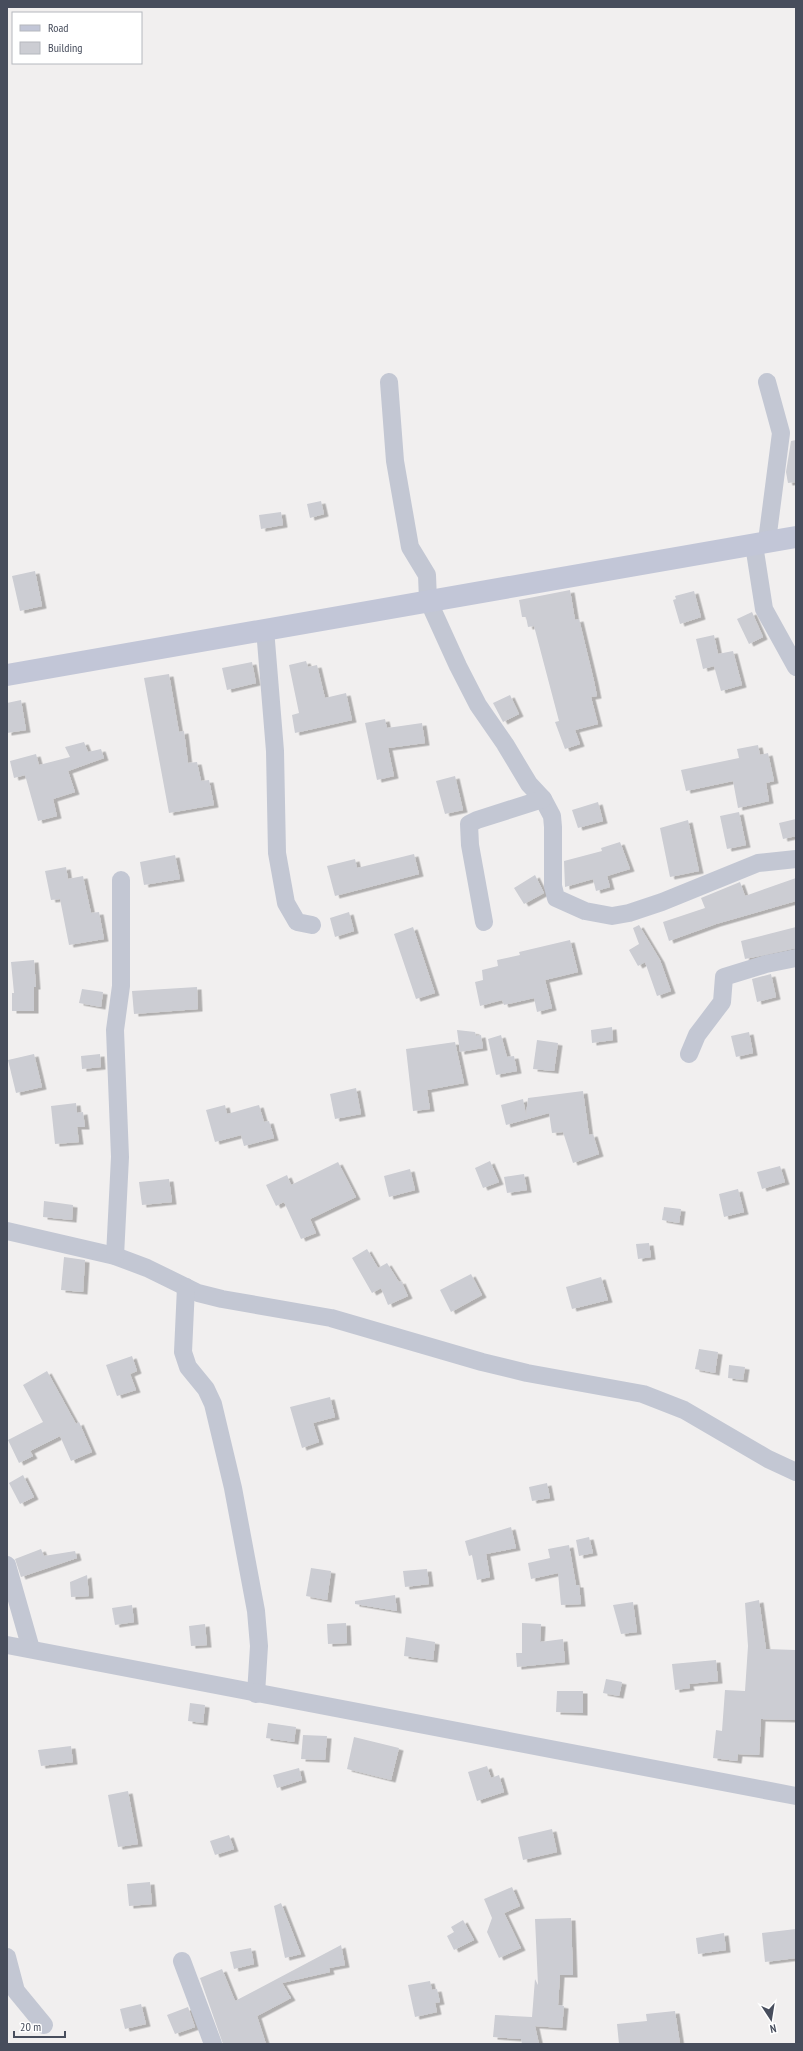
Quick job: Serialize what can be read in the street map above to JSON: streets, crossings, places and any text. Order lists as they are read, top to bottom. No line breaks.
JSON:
{"legend":["Road","Building"],"scale_bar":"20 m","north":"bottom"}
